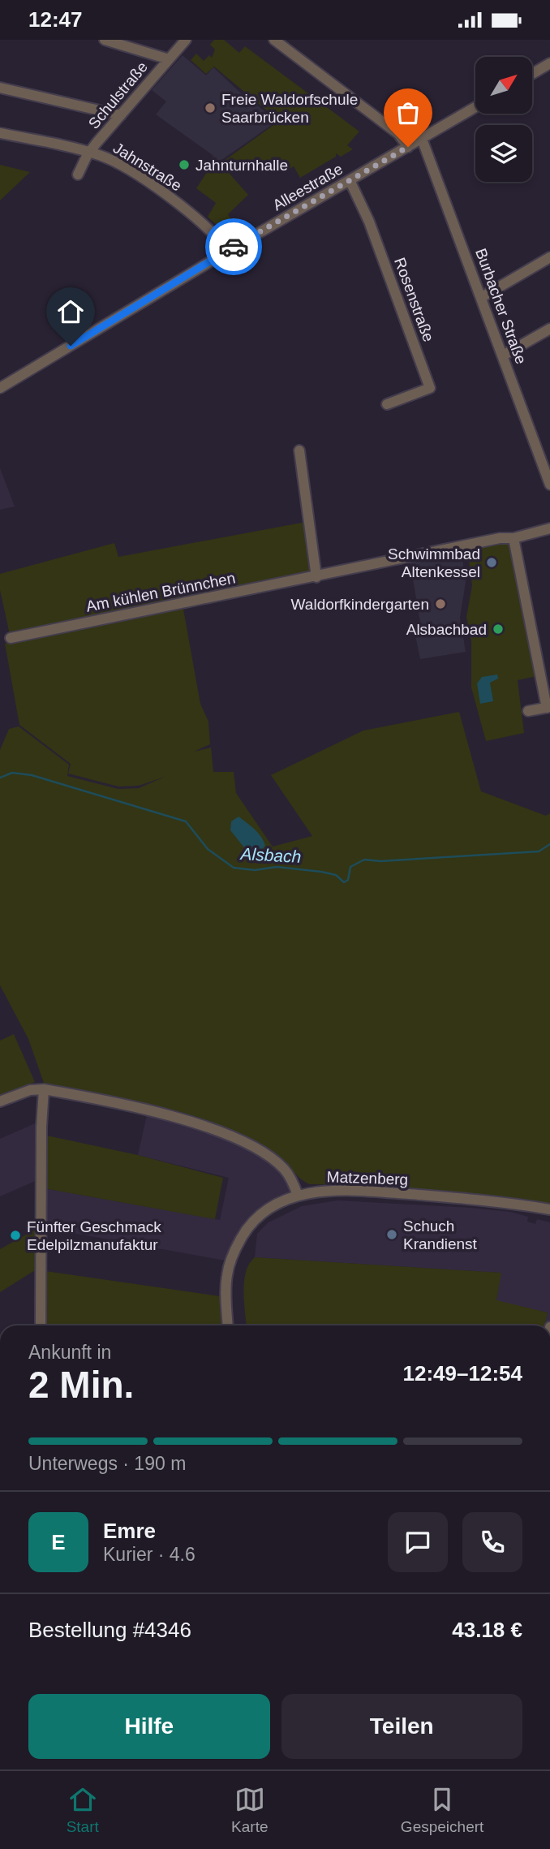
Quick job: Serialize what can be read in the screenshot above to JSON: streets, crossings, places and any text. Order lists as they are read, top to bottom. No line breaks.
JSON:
{"streets":{"street":["Schulstraße","Jahnstraße","Alleestraße","Rosenstraße","Burbacher Straße","Am kühlen Brünnchen","Matzenberg"]},"crossings":[["Schulstraße","Jahnstraße"],["Jahnstraße","Alleestraße"],["Alleestraße","Rosenstraße"],["Alleestraße","Burbacher Straße"]],"water":["Alsbach"],"places":["Freie Waldorfschule Saarbrücken","Jahnturnhalle","Schwimmbad Altenkessel","Waldorfkindergarten","Alsbachbad","Schuch Krandienst","Fünfter Geschmack Edelpilzmanufaktur"],"north":"top right","page":{"status":"12:47","heading":["2 Min.","Ankunft in","12:49–12:54"],"panel":["Emre","Kurier · 4.6","Bestellung #4346","43.18 €"],"bar":"Unterwegs · 190 m","round":"E","buttons":["Hilfe","Teilen"],"tabs":["Start","Karte","Gespeichert"]}}
